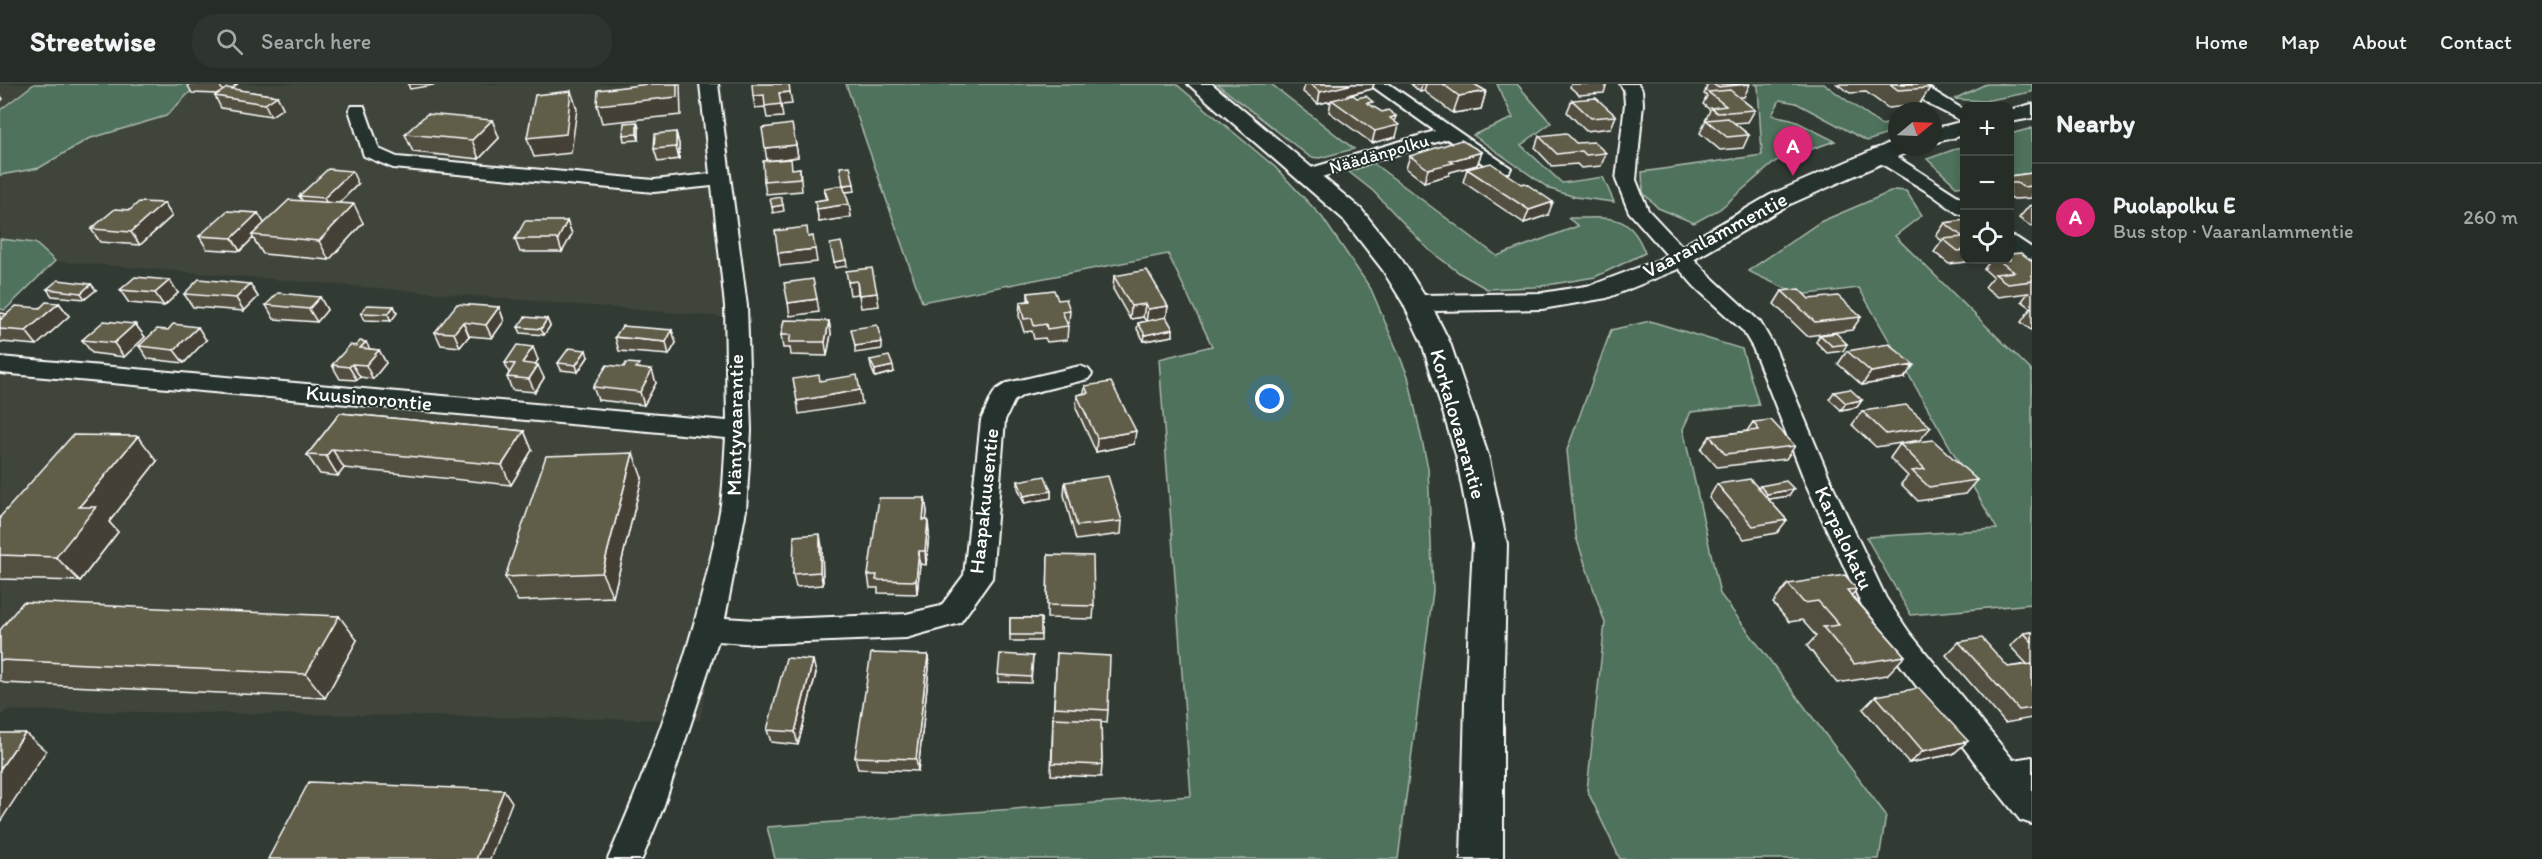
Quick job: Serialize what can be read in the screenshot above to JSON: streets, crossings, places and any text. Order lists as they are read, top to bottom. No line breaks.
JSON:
{"streets":{"street":["Näädänpolku","Vaaranlammentie","Kuusinorontie","Korkalovaarantie","Mäntyvaarantie","Haapakuusentie","Karpalokatu"]},"crossings":[["Näädänpolku","Korkalovaarantie"],["Vaaranlammentie","Korkalovaarantie"],["Vaaranlammentie","Karpalokatu"],["Kuusinorontie","Mäntyvaarantie"],["Mäntyvaarantie","Haapakuusentie"]],"north":"right","page":{"header":"Streetwise","search":"Search here","nav":["Home","Map","About","Contact"],"heading":"Nearby","map_buttons":["+","−"],"pins":"A","list":[{"mark":"A","name":"Puolapolku E","note":"Bus stop · Vaaranlammentie","value":"260 m"}]}}
